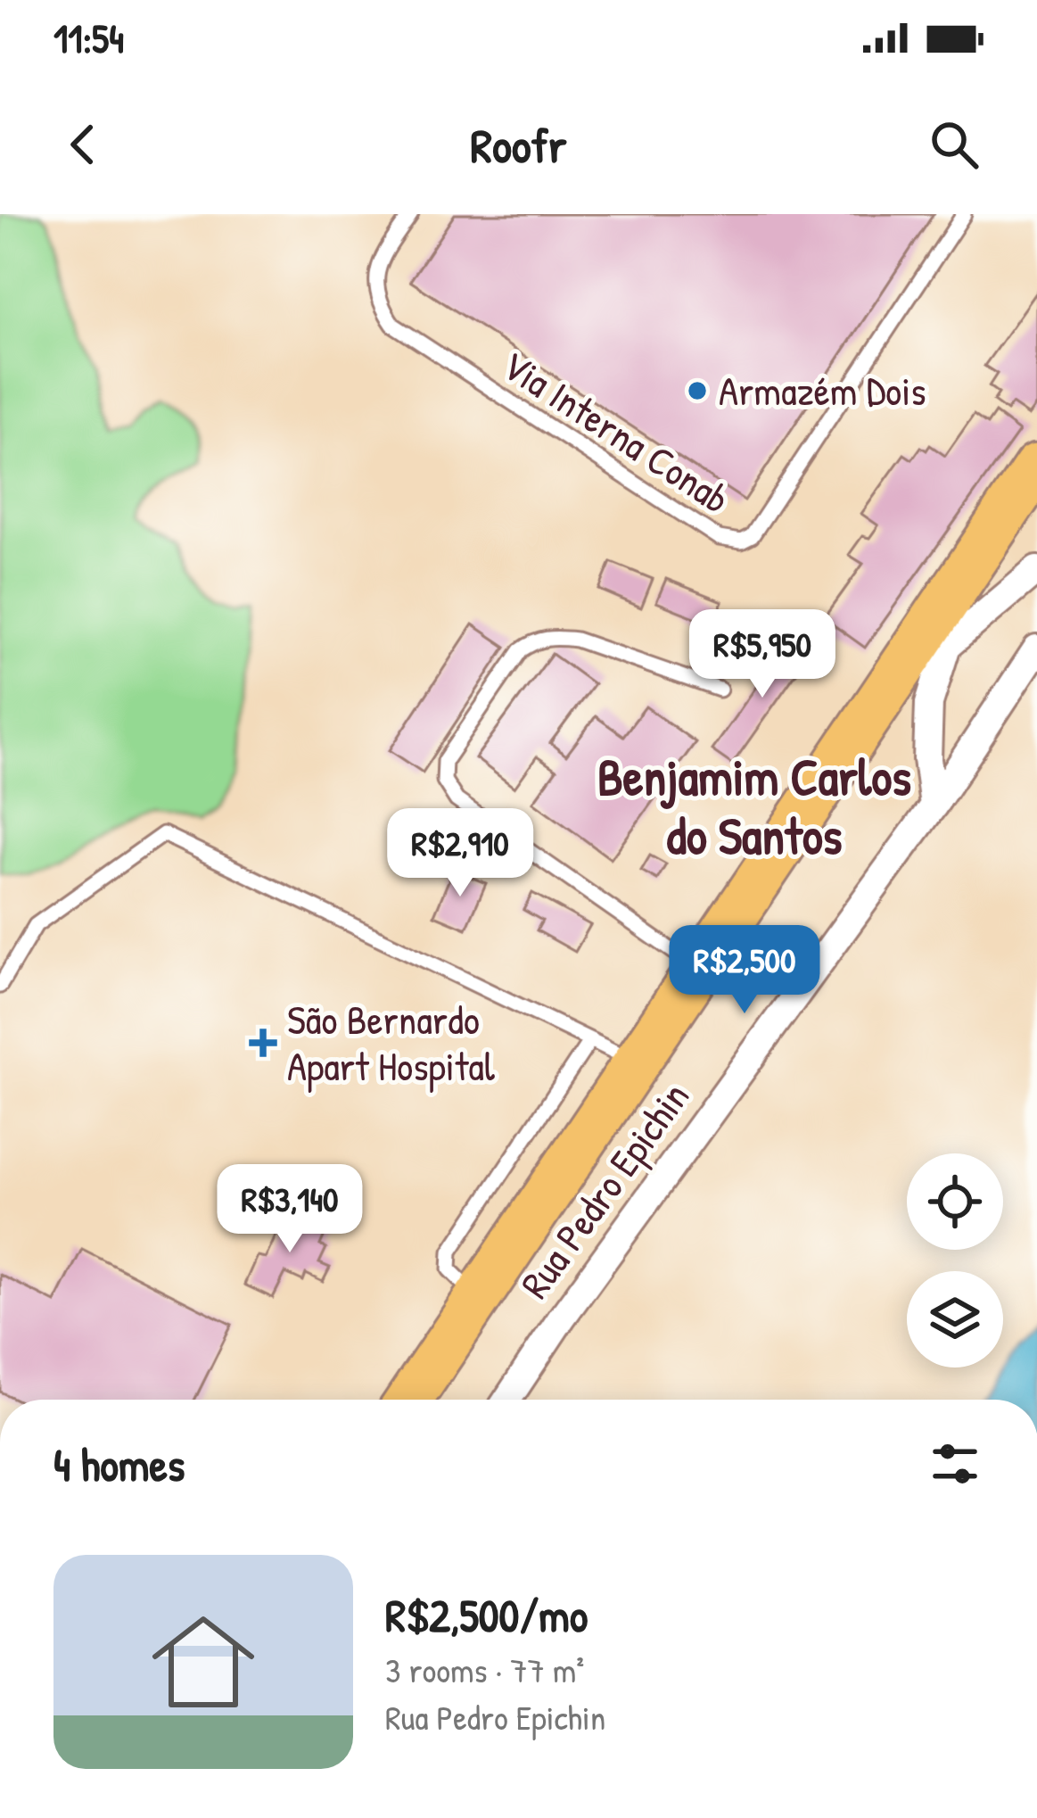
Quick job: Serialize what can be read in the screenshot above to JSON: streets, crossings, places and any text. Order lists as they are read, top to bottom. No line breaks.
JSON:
{"streets":{"street":["Rua Pedro Epichin"],"lane":["Via Interna Conab"]},"districts":["Benjamim Carlos do Santos"],"places":{"other":["Armazém Dois"],"health":["São Bernardo Apart Hospital"]},"page":{"status":"11:54","header":"Roofr","price":["R$5,950","R$2,910","R$2,500","R$3,140"],"heading":"4 homes","list":[{"name":"R$2,500/mo","note":"3 rooms · 77 m² · Rua Pedro Epichin"}]}}
